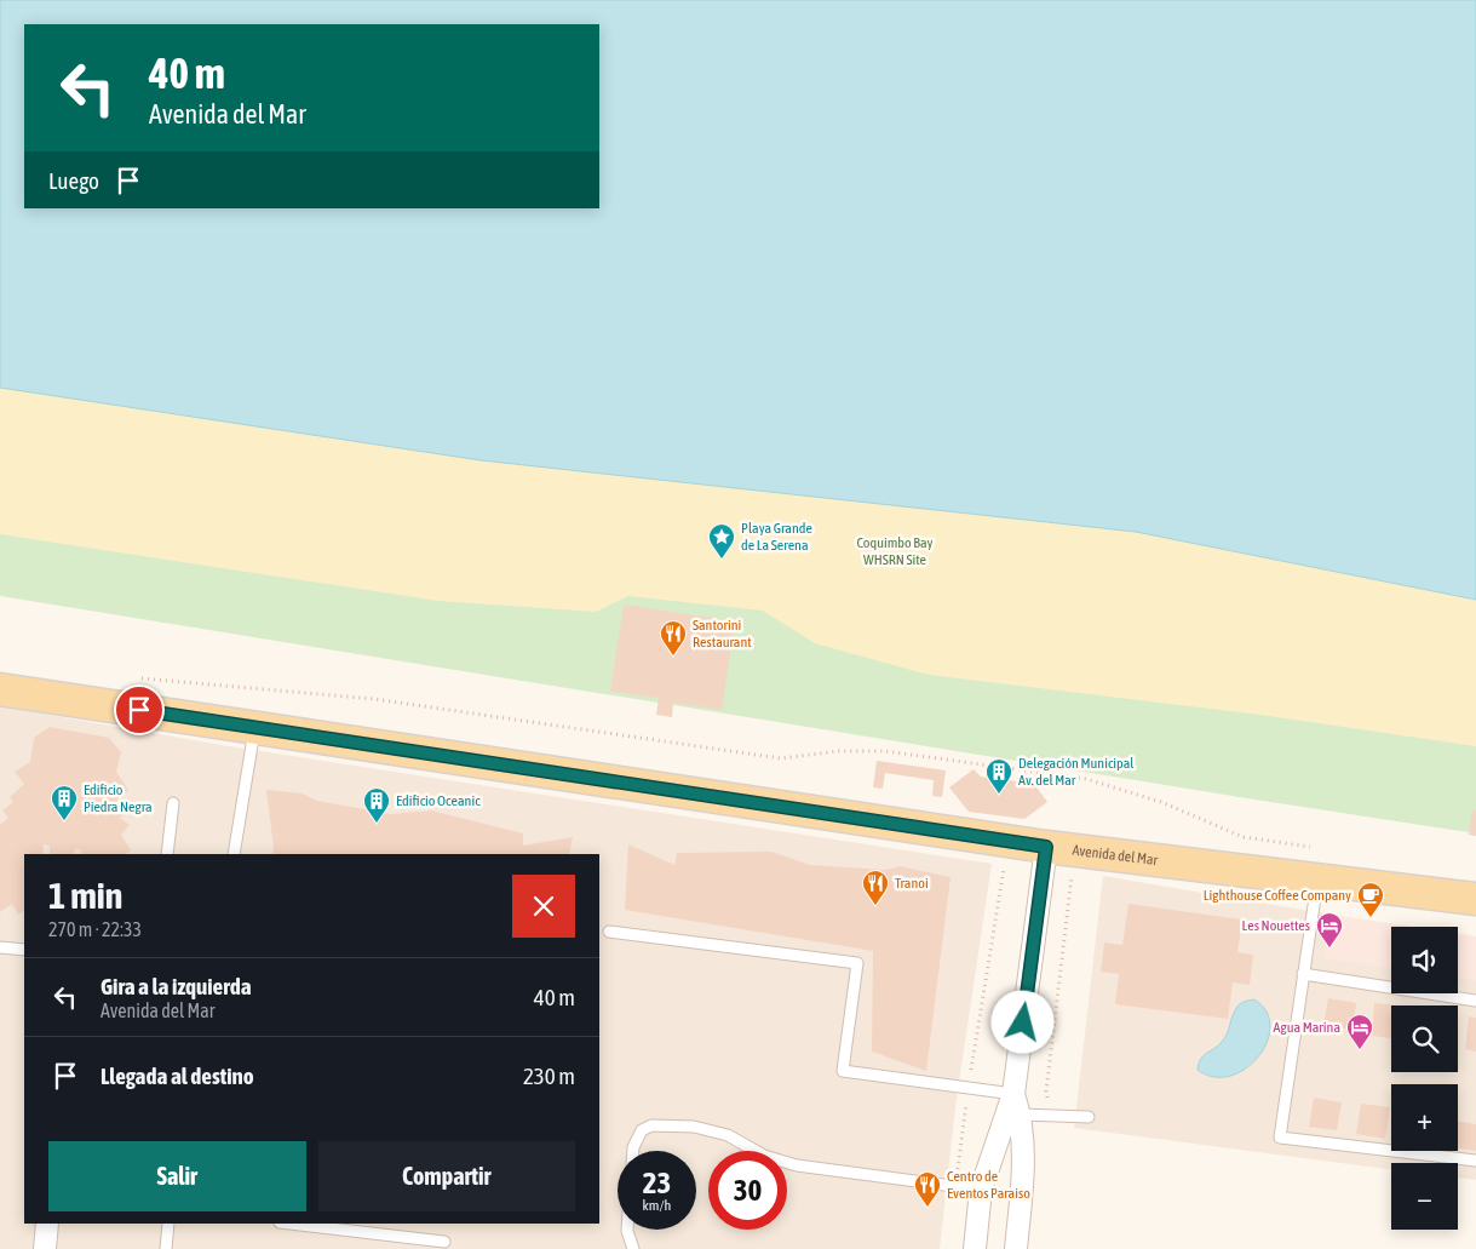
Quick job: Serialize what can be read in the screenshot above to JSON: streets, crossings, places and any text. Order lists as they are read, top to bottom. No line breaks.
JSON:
{"streets":{"main road":["Avenida del Mar"]},"parks":["Coquimbo Bay WHSRN Site"],"places":{"place":["Playa Grande de La Serena"],"restaurant":["Santorini Restaurant","Tranoi","Centro de Eventos Paraiso"],"building":["Delegación Municipal Av. del Mar","Edificio Piedra Negra","Edificio Oceanic"],"cafe":["Lighthouse Coffee Company"],"hotel":["Les Nouettes","Agua Marina"]},"page":{"turn":["40 m","Avenida del Mar"],"then":"Luego","heading":["1 min","270 m · 22:33"],"map_buttons":["+","−"],"list":[{"name":"Gira a la izquierda","note":"Avenida del Mar","value":"40 m"},{"name":"Llegada al destino","value":"230 m"}],"buttons":["Salir","Compartir"],"speed":"23 km/h","limit":"30"}}
